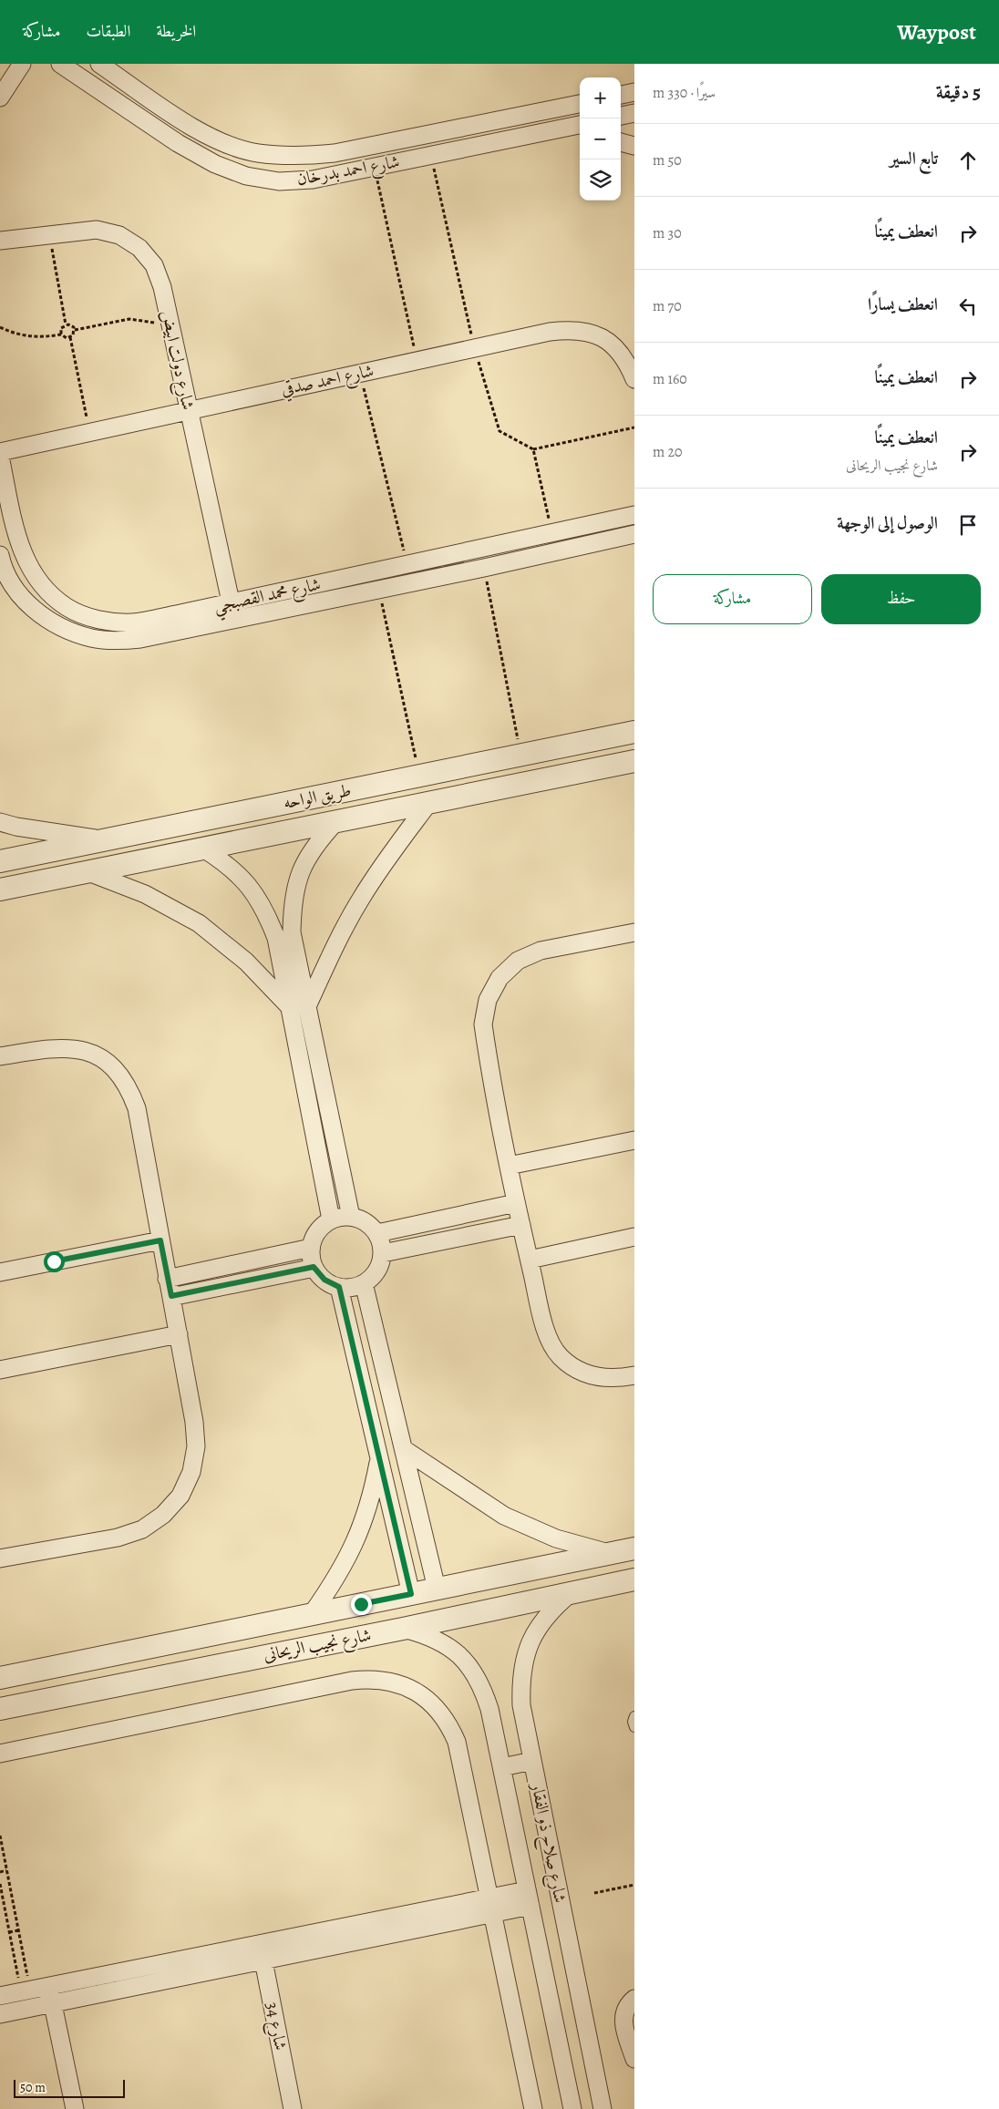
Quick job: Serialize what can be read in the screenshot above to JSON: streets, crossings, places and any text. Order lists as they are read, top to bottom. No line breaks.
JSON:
{"streets":{"street":["شارع احمد بدرخان","شارع دولت ابيض","شارع احمد صدقي","شارع محمد القصبجي","طريق الواحه","شارع نجيب الريحانى","شارع صلاح ذو الفقار","شارع 34"]},"crossings":[["شارع دولت ابيض","شارع احمد صدقي"],["شارع دولت ابيض","شارع محمد القصبجي"],["شارع نجيب الريحانى","شارع صلاح ذو الفقار"]],"scale_bar":"50 m","page":{"header":"Waypost","nav":["الخريطة","الطبقات","مشاركة"],"heading":["5 دقيقة","سيرًا · 330 m"],"map_buttons":["+","−"],"list":[["تابع السير","50 m"],["انعطف يمينًا","30 m"],["انعطف يسارًا","70 m"],["انعطف يمينًا","160 m"],["انعطف يمينًا","شارع نجيب الريحانى","20 m"],"الوصول إلى الوجهة"],"buttons":["حفظ","مشاركة"],"scale":"50 m"}}
